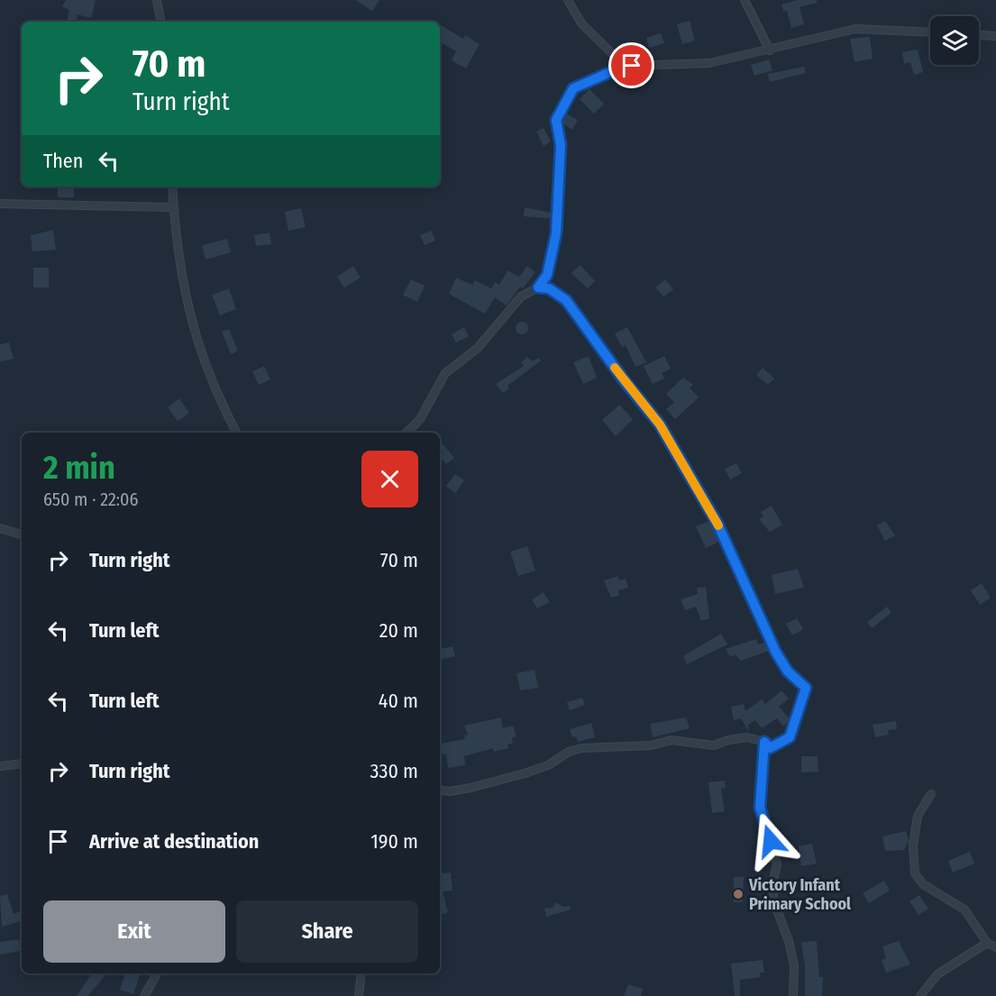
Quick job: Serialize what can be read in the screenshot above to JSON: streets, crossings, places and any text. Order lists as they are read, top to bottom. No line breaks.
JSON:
{"places":["Victory Infant Primary School"],"page":{"turn":["70 m","Turn right"],"then":"Then","heading":["2 min","650 m · 22:06"],"list":[{"name":"Turn right","value":"70 m"},{"name":"Turn left","value":"20 m"},{"name":"Turn left","value":"40 m"},{"name":"Turn right","value":"330 m"},{"name":"Arrive at destination","value":"190 m"}],"buttons":["Exit","Share"]}}
